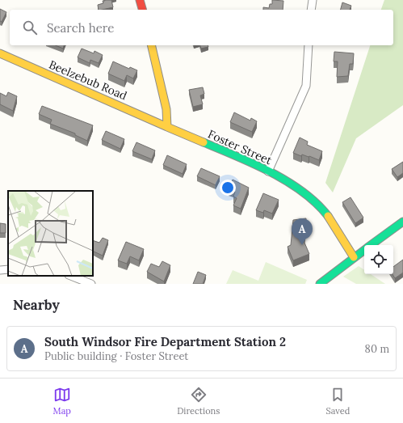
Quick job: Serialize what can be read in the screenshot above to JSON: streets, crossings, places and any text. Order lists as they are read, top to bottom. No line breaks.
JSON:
{"streets":{"street":["Beelzebub Road","Foster Street"]},"crossings":[["Beelzebub Road","Foster Street"]],"page":{"search":"Search here","pins":"A","heading":"Nearby","list":[{"mark":"A","name":"South Windsor Fire Department Station 2","note":"Public building · Foster Street","value":"80 m"}],"nav":["Map","Directions","Saved"]}}
